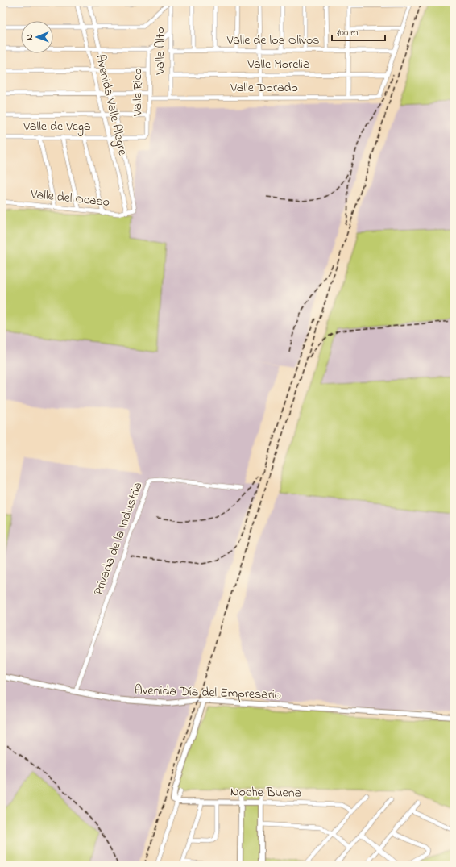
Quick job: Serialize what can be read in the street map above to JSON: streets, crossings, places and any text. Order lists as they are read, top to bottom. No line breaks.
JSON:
{"streets":{"street":["Valle de los Olivos","Valle Alto","Valle Morelia","Valle Dorado","Valle Rico","Avenida Valle Alegre","Valle de Vega","Valle del Ocaso","Privada de la Industria","Avenida Día del Empresario","Noche Buena"]},"crossings":[["Valle de los Olivos","Valle Alto"],["Valle Alto","Valle Morelia"],["Valle Alto","Valle Dorado"],["Valle Morelia","Valle Dorado"],["Valle Dorado","Valle Rico"],["Valle Rico","Valle de Vega"],["Avenida Valle Alegre","Valle de Vega"],["Avenida Valle Alegre","Valle del Ocaso"],["Privada de la Industria","Avenida Día del Empresario"]],"scale_bar":"100 m","north":"left"}
